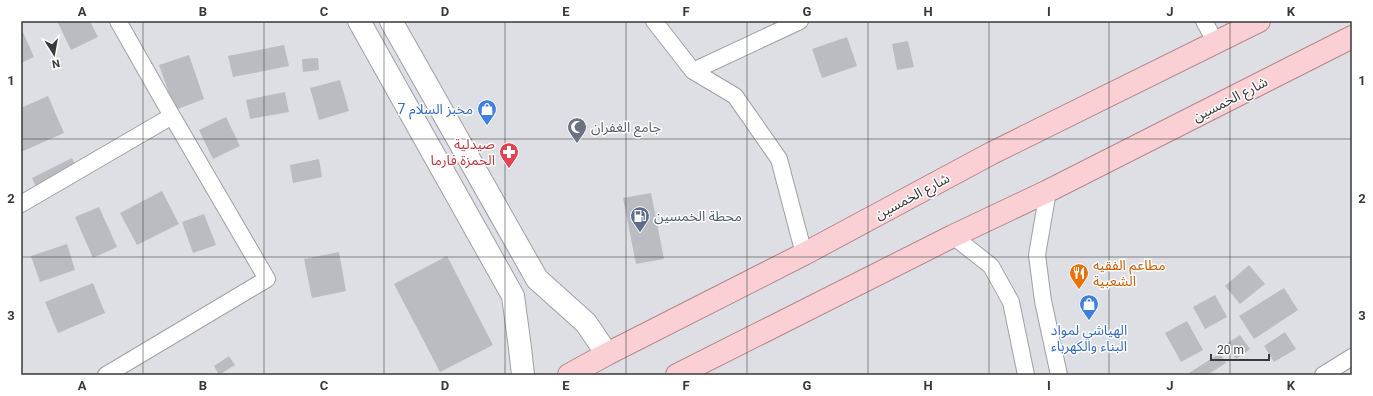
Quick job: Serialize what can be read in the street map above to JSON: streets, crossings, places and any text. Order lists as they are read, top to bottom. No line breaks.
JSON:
{"streets":{"main road":["شارع الخمسين"]},"places":{"shop":["مخبز السلام 7","الهياشي لمواد البناء والكهرباء"],"mosque":["جامع الغفران"],"pharmacy":["صيدلية الحمزة فارما"],"fuel station":["محطة الخمسين"],"restaurant":["مطاعم الفقيه الشعبية"]},"scale_bar":"20 m","north":"bottom","grid":{"columns":["A","B","C","D","E","F","G","H","I","J","K"],"rows":["1","2","3"]}}
